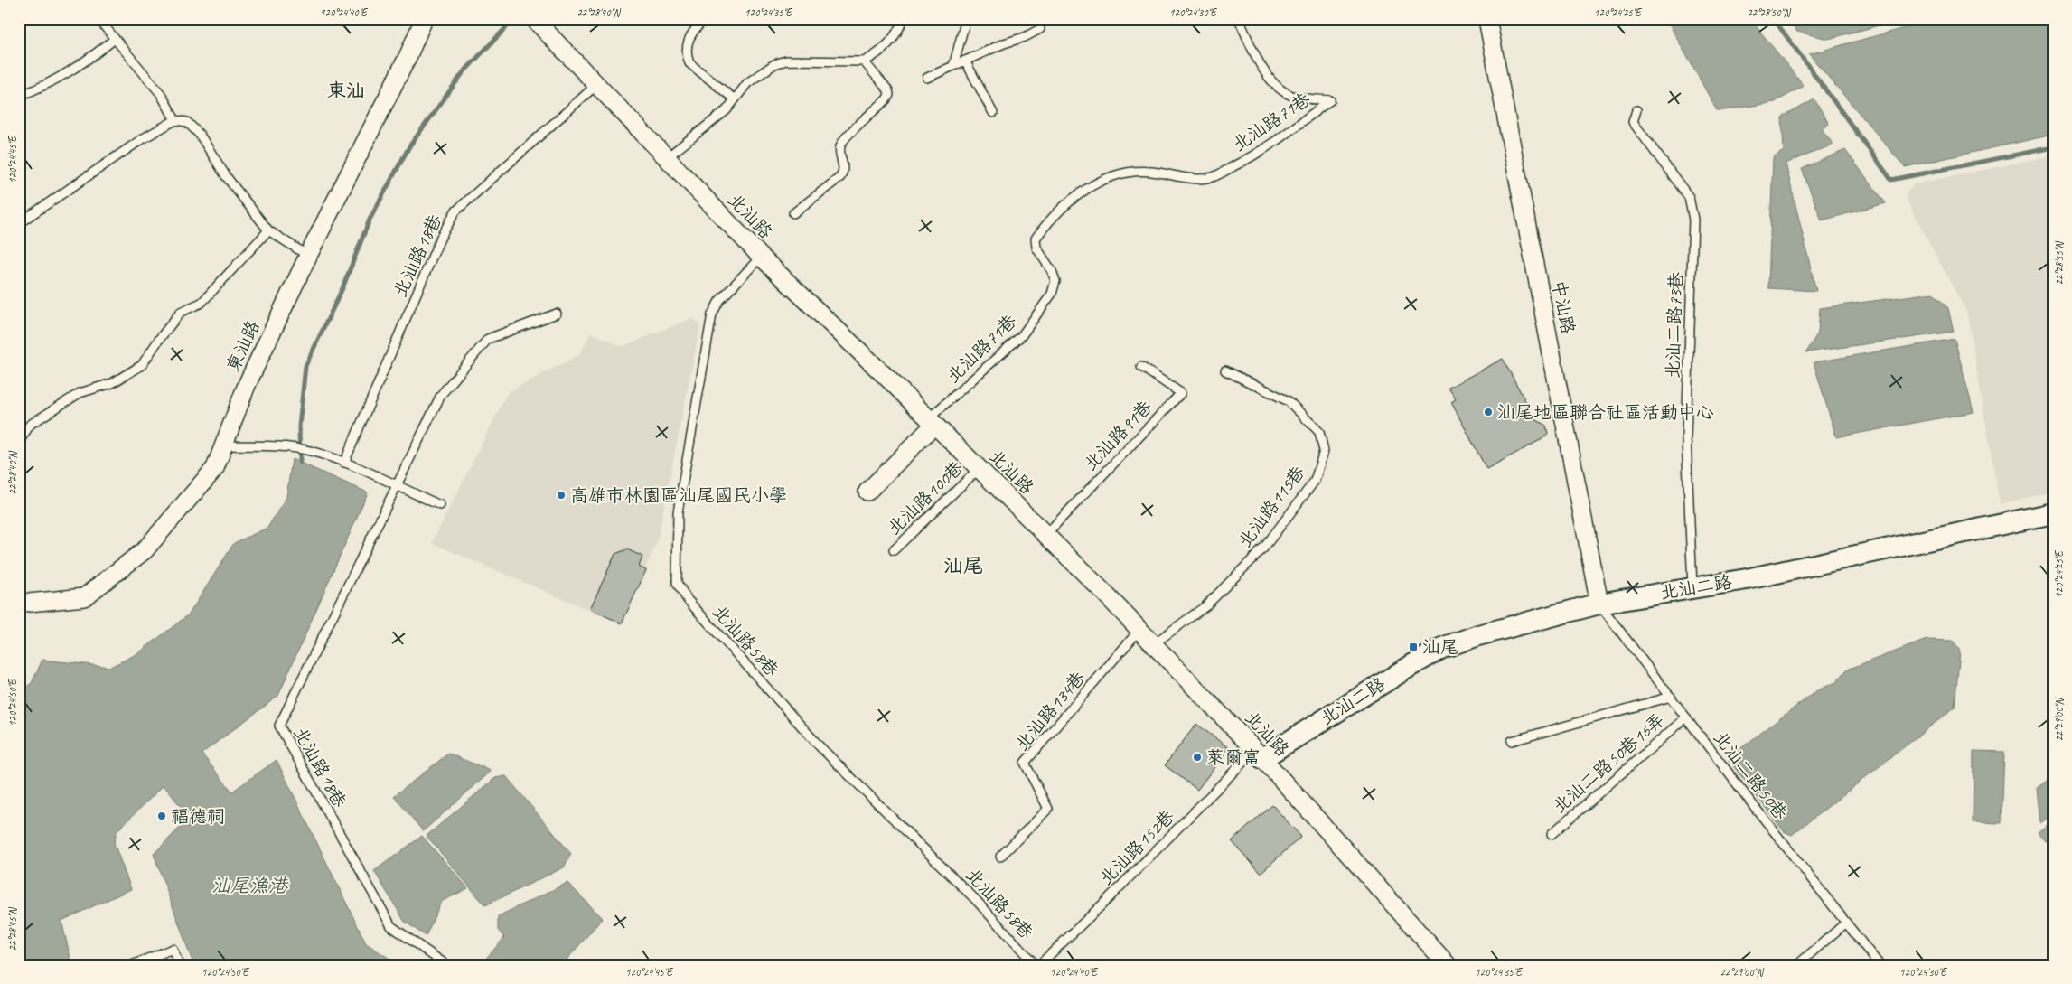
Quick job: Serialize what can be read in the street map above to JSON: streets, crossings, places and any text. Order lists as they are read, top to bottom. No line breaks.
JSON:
{"streets":{"street":["北汕路","中汕路","東汕路","北汕二路"],"lane":["北汕路71巷","北汕路18巷","北汕二路73巷","北汕路91巷","北汕路100巷","北汕路115巷","北汕路58巷","北汕路134巷","北汕二路50巷16弄","北汕二路50巷","北汕路152巷"]},"crossings":[["北汕路71巷","北汕路"],["北汕路","北汕路18巷"],["北汕路","北汕路91巷"],["北汕路","北汕路100巷"],["北汕路","北汕路115巷"],["北汕路","北汕二路"],["北汕路","北汕路58巷"],["北汕路","北汕路134巷"],["北汕路","北汕路152巷"],["中汕路","北汕二路"],["中汕路","北汕二路50巷"],["北汕二路73巷","北汕二路"],["北汕二路","北汕二路50巷"],["北汕二路","北汕路152巷"],["北汕路58巷","北汕路152巷"],["北汕二路50巷16弄","北汕二路50巷"]],"districts":["東汕","汕尾"],"water":["汕尾漁港"],"places":{"other":["汕尾地區聯合社區活動中心","高雄市林園區汕尾國民小學","萊爾富","福德祠"],"transit":["汕尾"]},"coordinates":["120°24'40\"E","22°28'40\"N","120°24'35\"E","120°24'30\"E","120°24'25\"E","22°28'50\"N","120°24'45\"E","22°28'55\"N","120°24'50\"E","22°29'00\"N","22°28'45\"N"]}
